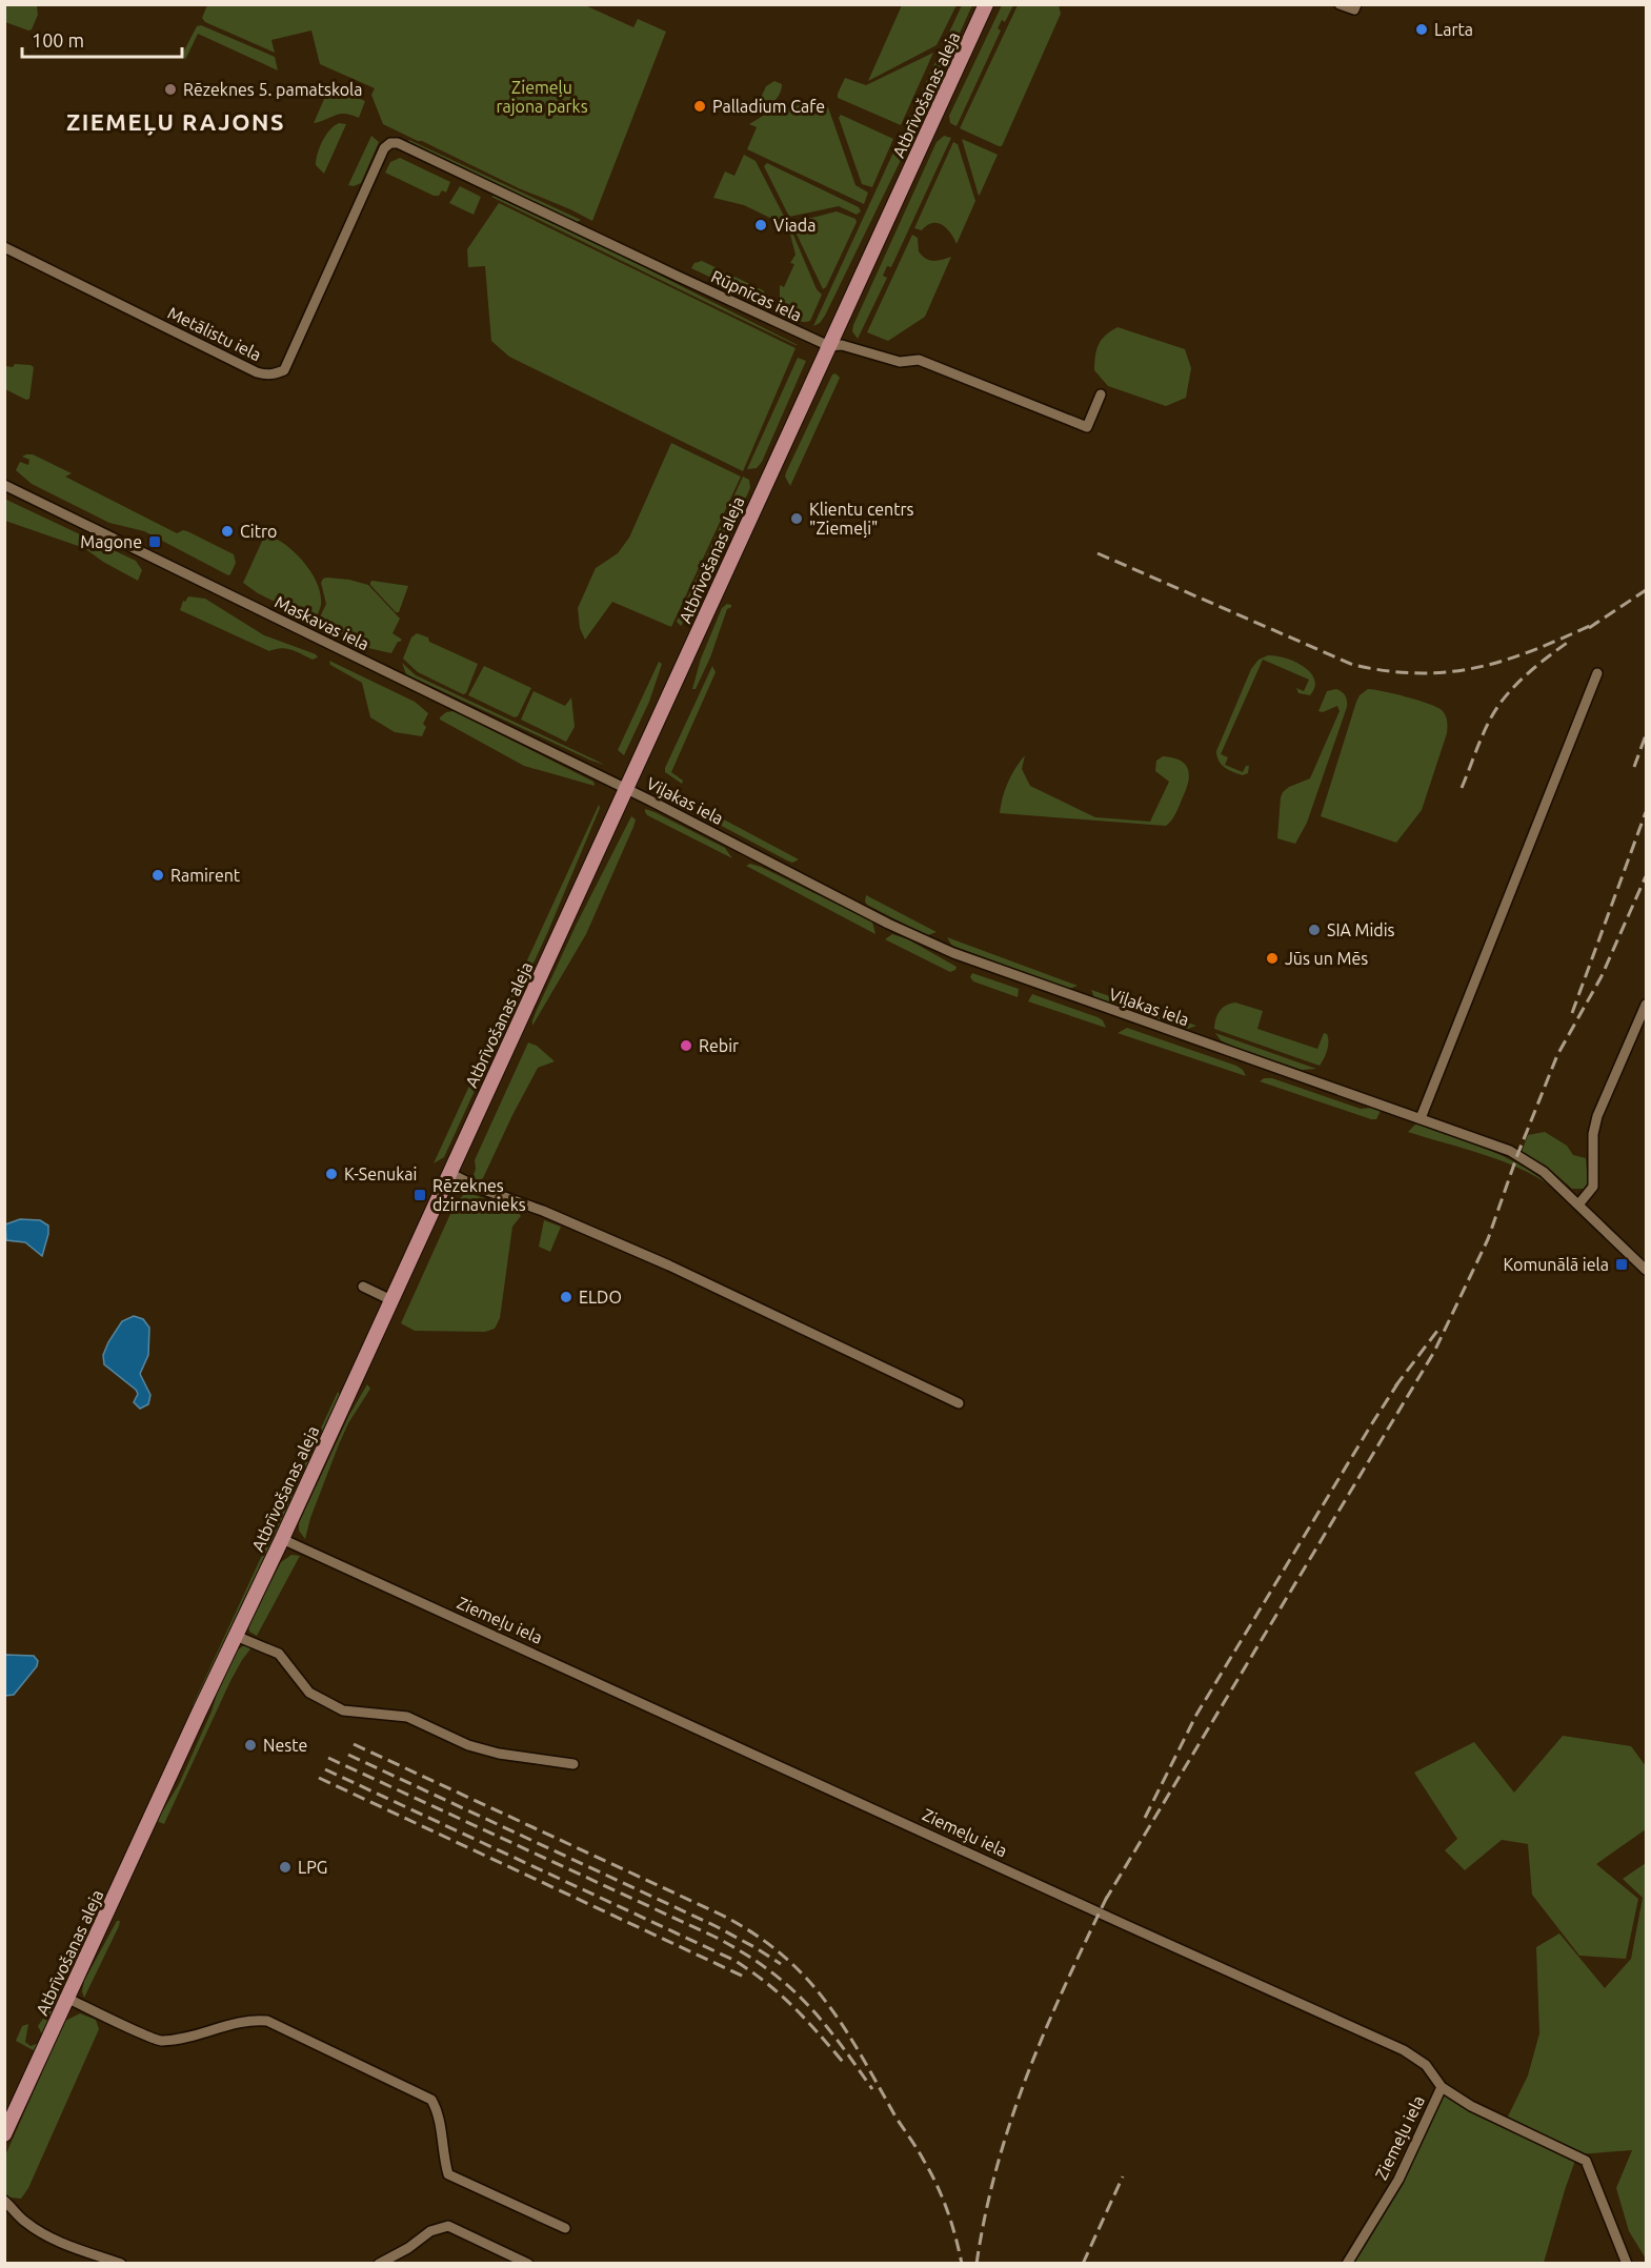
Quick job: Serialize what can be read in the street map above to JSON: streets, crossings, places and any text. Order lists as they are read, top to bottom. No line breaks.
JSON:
{"streets":{"main road":["Atbrīvošanas aleja"],"street":["Rūpnīcas iela","Metālistu iela","Maskavas iela","Viļakas iela","Ziemeļu iela"]},"crossings":[["Atbrīvošanas aleja","Rūpnīcas iela"],["Atbrīvošanas aleja","Maskavas iela"],["Atbrīvošanas aleja","Viļakas iela"],["Atbrīvošanas aleja","Ziemeļu iela"],["Rūpnīcas iela","Metālistu iela"],["Maskavas iela","Viļakas iela"]],"districts":["ZIEMEĻU RAJONS"],"parks":["Ziemeļu rajona parks"],"places":{"other":["Larta","Rēzeknes 5. pamatskola","Palladium Cafe","Viada","Klientu centrs \"Ziemeļi\"","Citro","Ramirent","SIA Midis","Jūs un Mēs","Rebir","K-Senukai","ELDO","Neste","LPG"],"transit":["Magone","Rēzeknes dzirnavnieks","Komunālā iela"]},"scale_bar":"100 m"}
